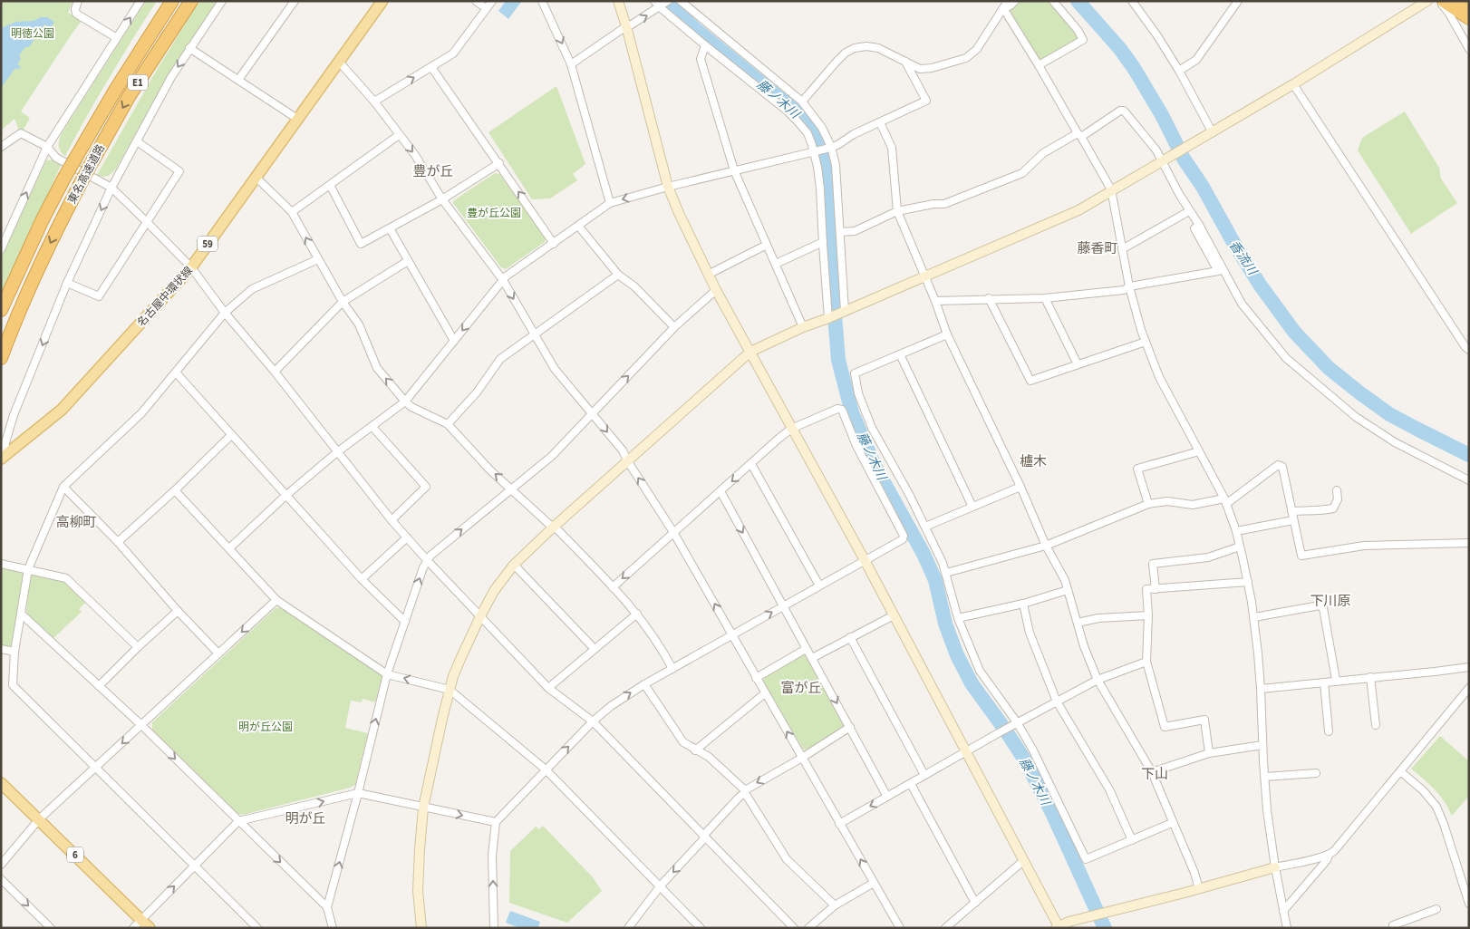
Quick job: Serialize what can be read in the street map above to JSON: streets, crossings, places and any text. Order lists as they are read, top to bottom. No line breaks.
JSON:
{"streets":{"highway":["E1","東名高速道路"],"main road":["59","名古屋中環状線","6"]},"districts":["豊が丘","藤香町","櫨木","高柳町","下川原","富が丘","下山","明が丘"],"water":["藤ノ木川","香流川"],"parks":["明徳公園","豊が丘公園","明が丘公園"]}
